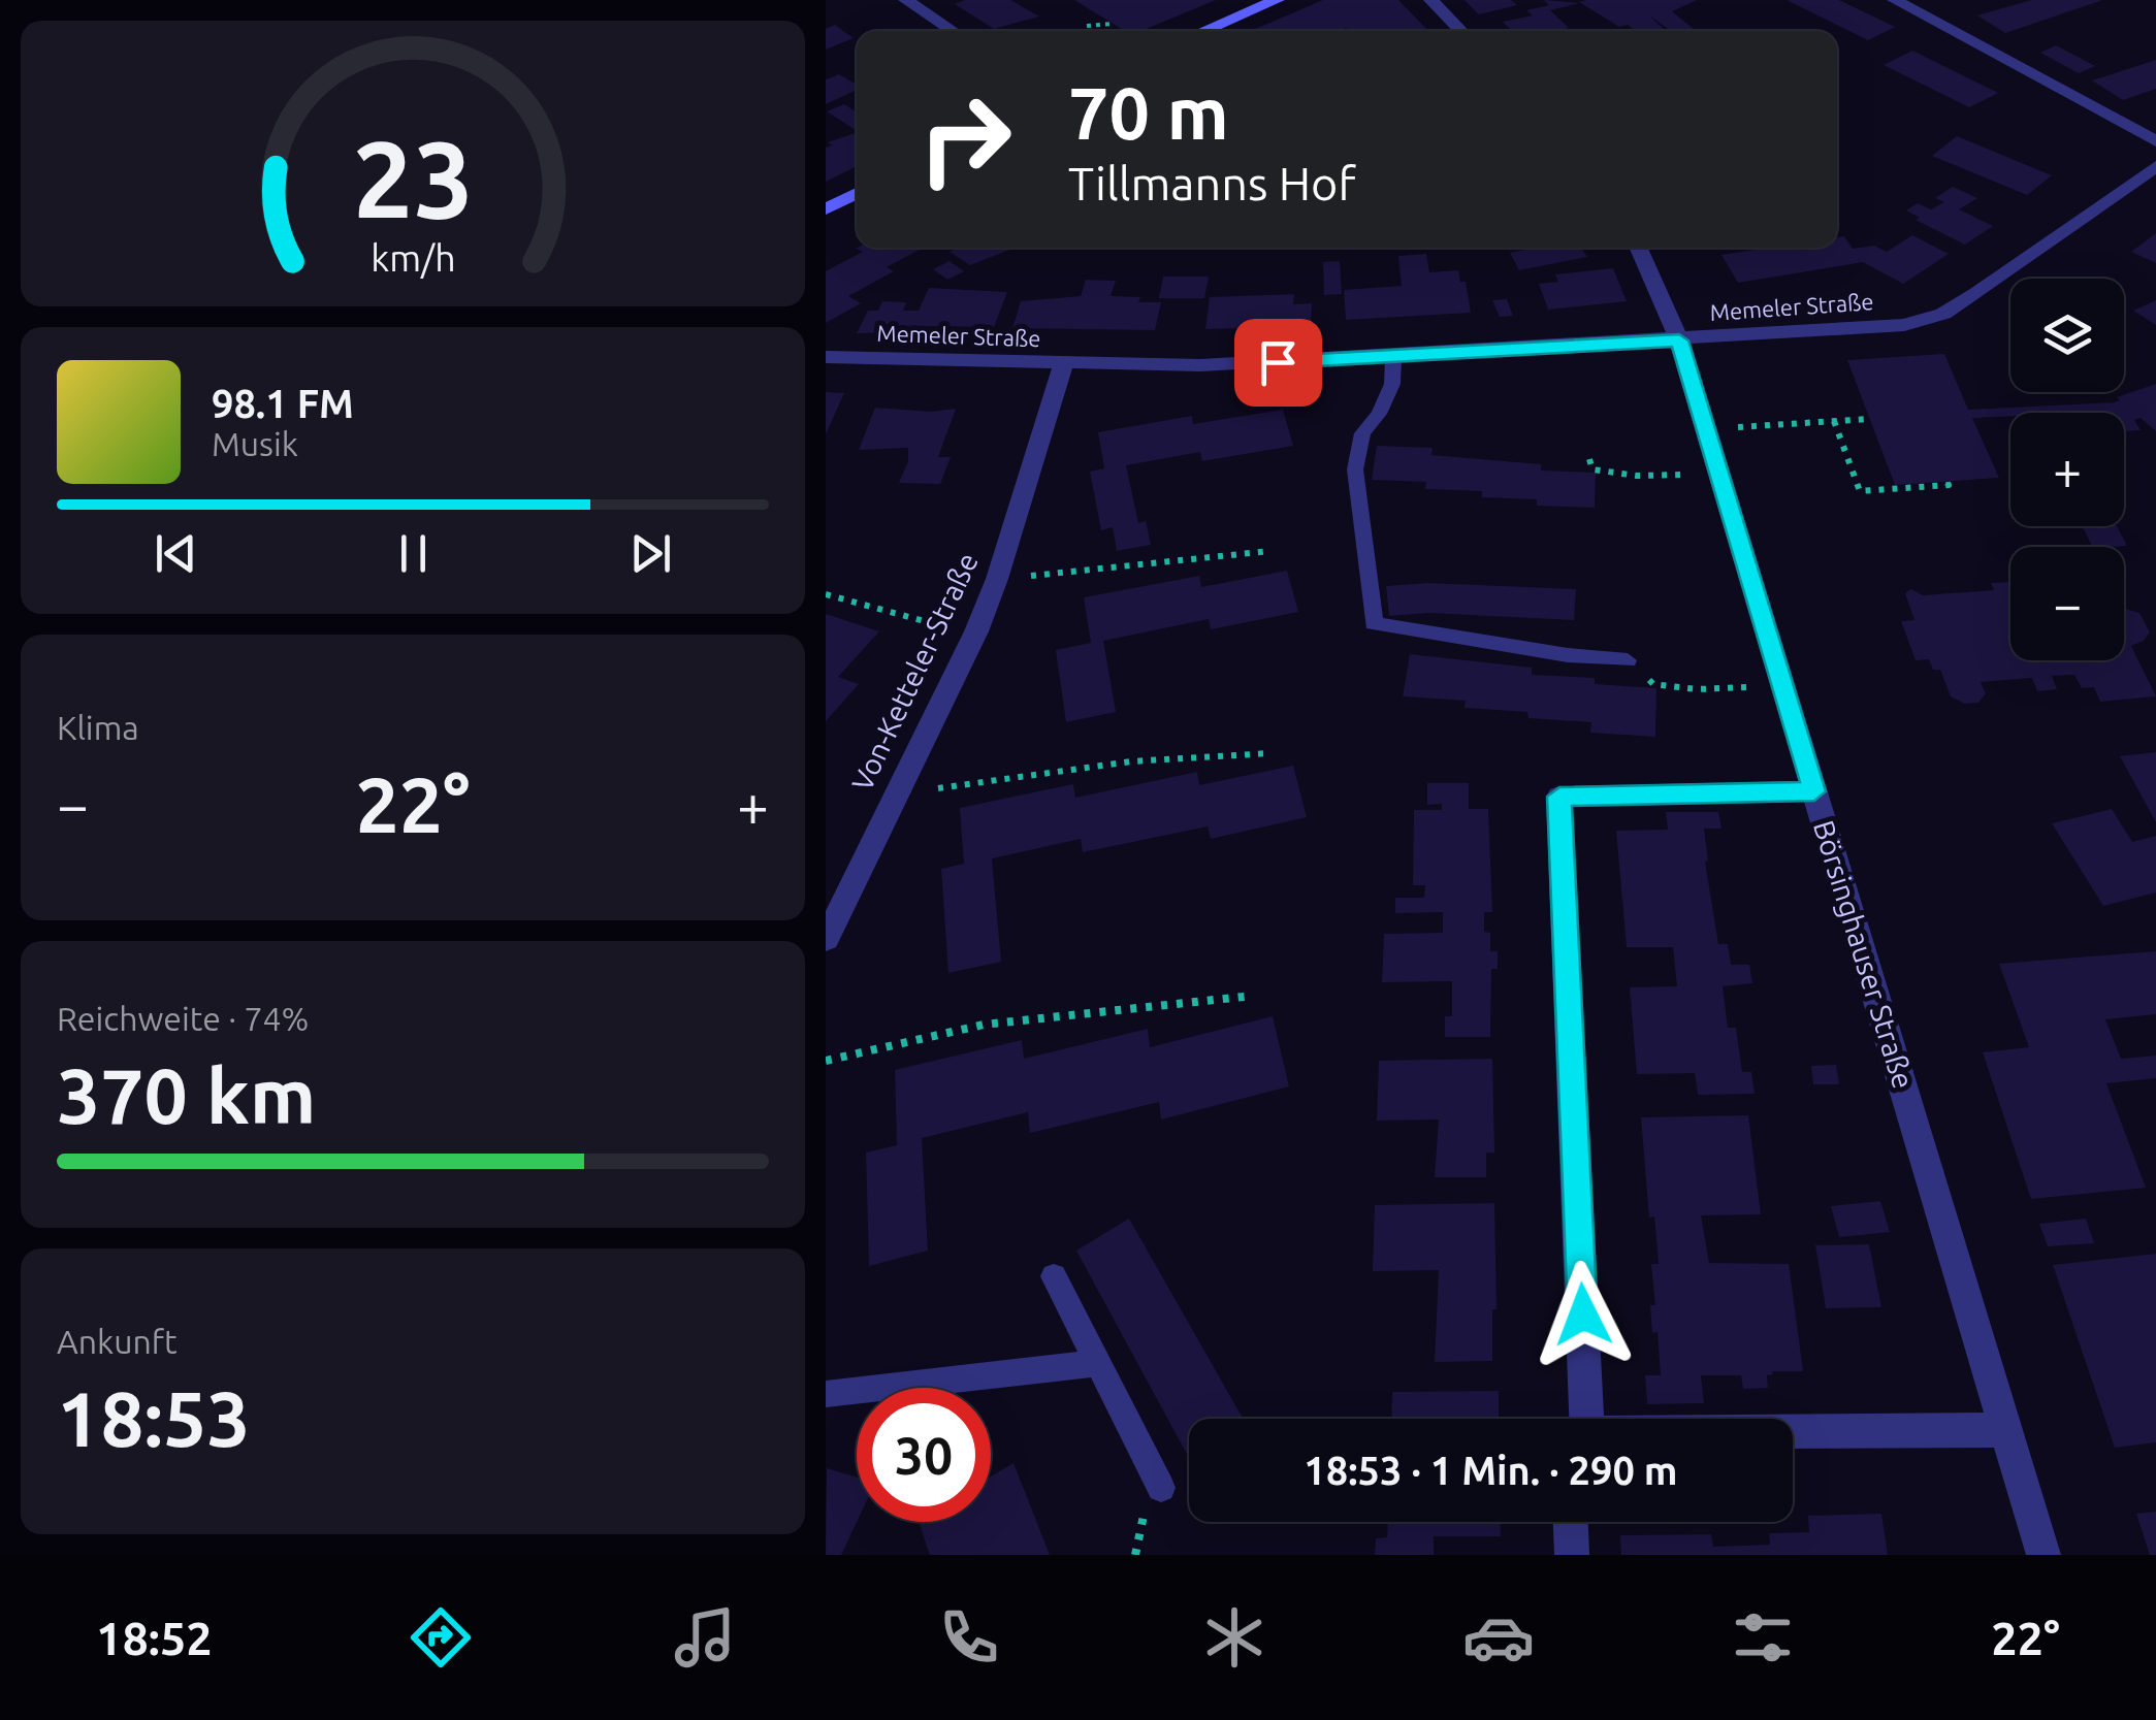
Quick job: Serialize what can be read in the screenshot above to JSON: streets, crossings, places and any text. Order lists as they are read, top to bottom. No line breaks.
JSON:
{"streets":{"street":["Memeler Straße","Von-Ketteler-Straße","Börsinghauser Straße"]},"crossings":[["Memeler Straße","Von-Ketteler-Straße"],["Memeler Straße","Börsinghauser Straße"]],"page":{"turn":["70 m","Tillmanns Hof"],"map_buttons":["+","−"],"song":["98.1 FM","Musik"],"tile":["Klima",["Reichweite · 74%","370 km"],["Ankunft","18:53"]],"heat":["−","22°","+"],"limit":"30","trip":"18:53 · 1 Min. · 290 m","tabs":["18:52","22°"],"gauge":["23","km/h"]}}
